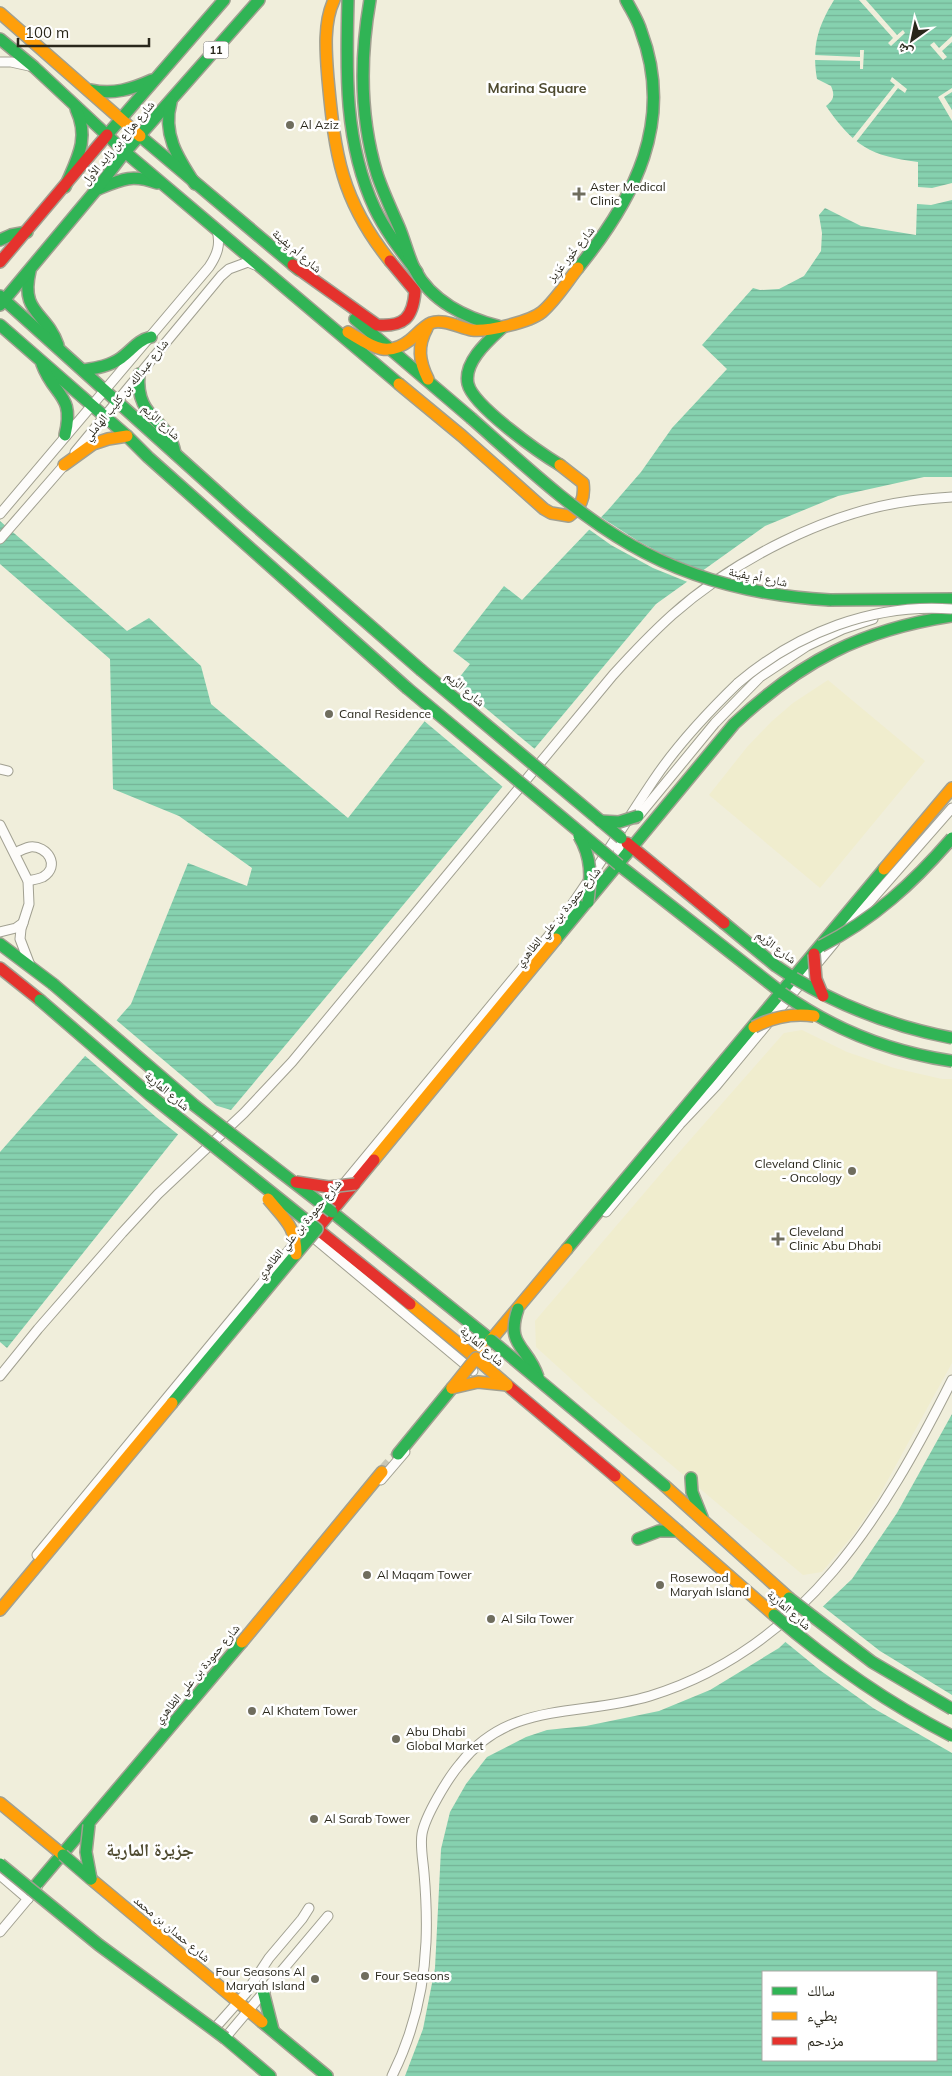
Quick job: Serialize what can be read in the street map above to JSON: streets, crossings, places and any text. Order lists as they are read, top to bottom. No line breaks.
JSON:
{"streets":{"main road":["11","شارع هزاع بن زايد الأول","شارع أم يِفينة","شارع خُور عَزِيز","شارع الرِّيم","شارع حمودة بن علي الظاهري","شارع المارِية","شارع حمدان بن محمد"],"street":["شارع عبدالله بن كليب الهاملي"]},"crossings":[["شارع هزاع بن زايد الأول","شارع أم يِفينة"],["شارع هزاع بن زايد الأول","شارع الرِّيم"],["شارع عبدالله بن كليب الهاملي","شارع الرِّيم"],["شارع الرِّيم","شارع حمودة بن علي الظاهري"],["شارع حمودة بن علي الظاهري","شارع المارِية"],["شارع حمودة بن علي الظاهري","شارع حمدان بن محمد"]],"districts":["Marina Square","جزيرة المارية"],"places":{"other":["Al Aziz","Canal Residence","Cleveland Clinic - Oncology","Al Maqam Tower","Rosewood Maryah Island","Al Sila Tower","Al Khatem Tower","Abu Dhabi Global Market","Al Sarab Tower","Four Seasons","Four Seasons Al Maryah Island"],"health":["Aster Medical Clinic","Cleveland Clinic Abu Dhabi"]},"legend":["سالك","بطيء","مزدحم"],"scale_bar":"100 m","north":"bottom left"}
